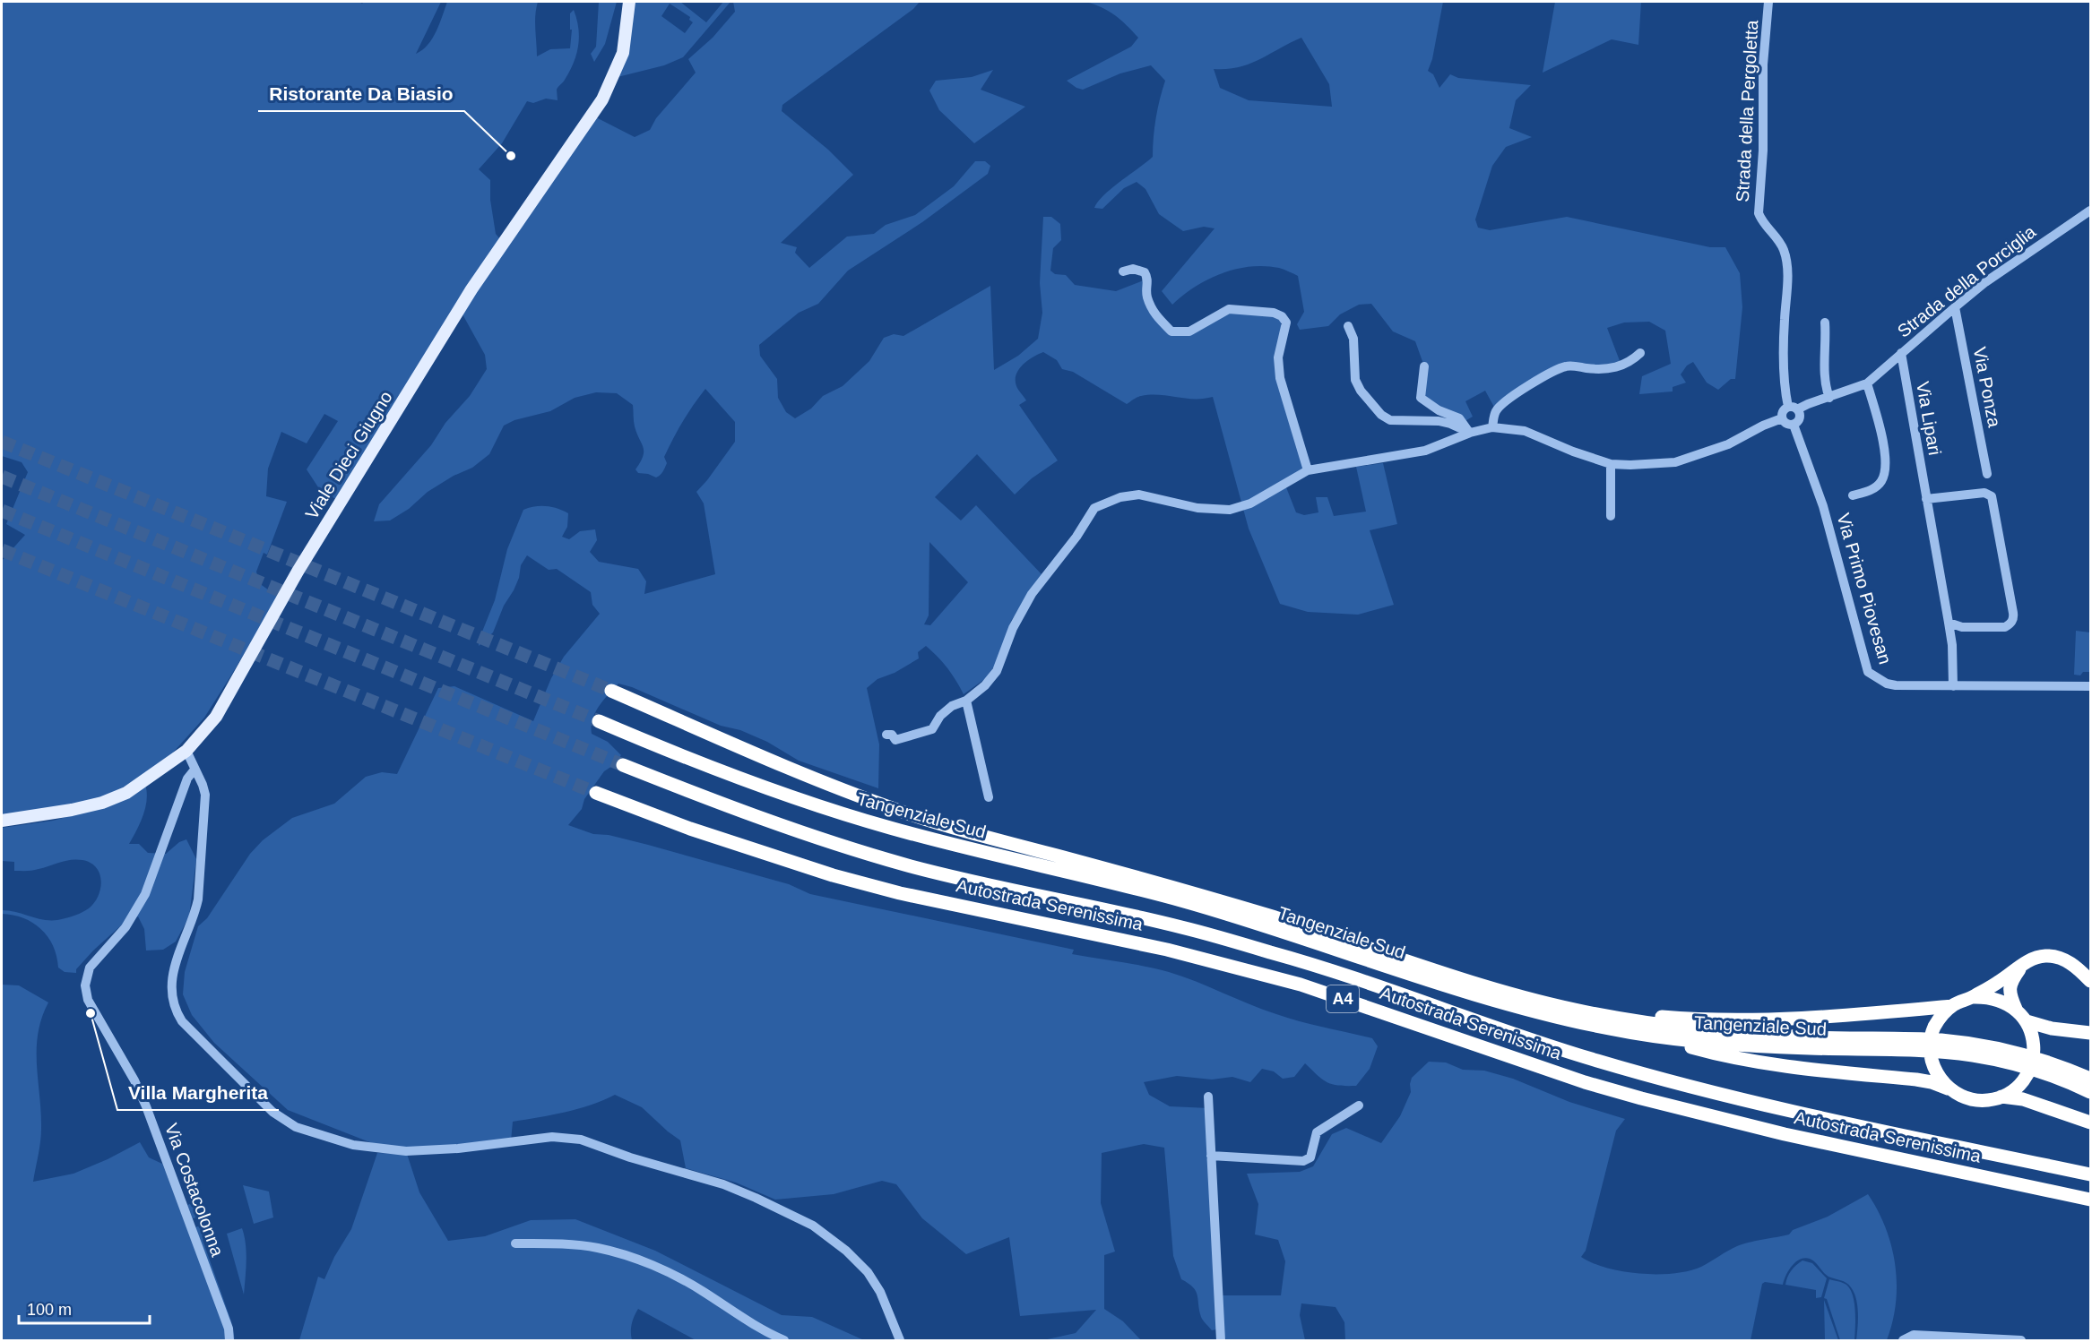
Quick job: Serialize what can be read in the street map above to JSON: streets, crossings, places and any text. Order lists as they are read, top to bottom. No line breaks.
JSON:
{"streets":{"highway":["Tangenziale Sud","Autostrada Serenissima","A4"],"main road":["Viale Dieci Giugno"],"street":["Strada della Pergoletta","Strada della Porciglia","Via Ponza","Via Lipari","Via Primo Piovesan","Via Costacolonna"]},"crossings":[["Strada della Pergoletta","Strada della Porciglia"],["Strada della Pergoletta","Via Primo Piovesan"],["Strada della Porciglia","Via Ponza"],["Strada della Porciglia","Via Lipari"],["Strada della Porciglia","Via Primo Piovesan"],["Via Lipari","Via Primo Piovesan"]],"places":["Ristorante Da Biasio","Villa Margherita"],"scale_bar":"100 m"}
